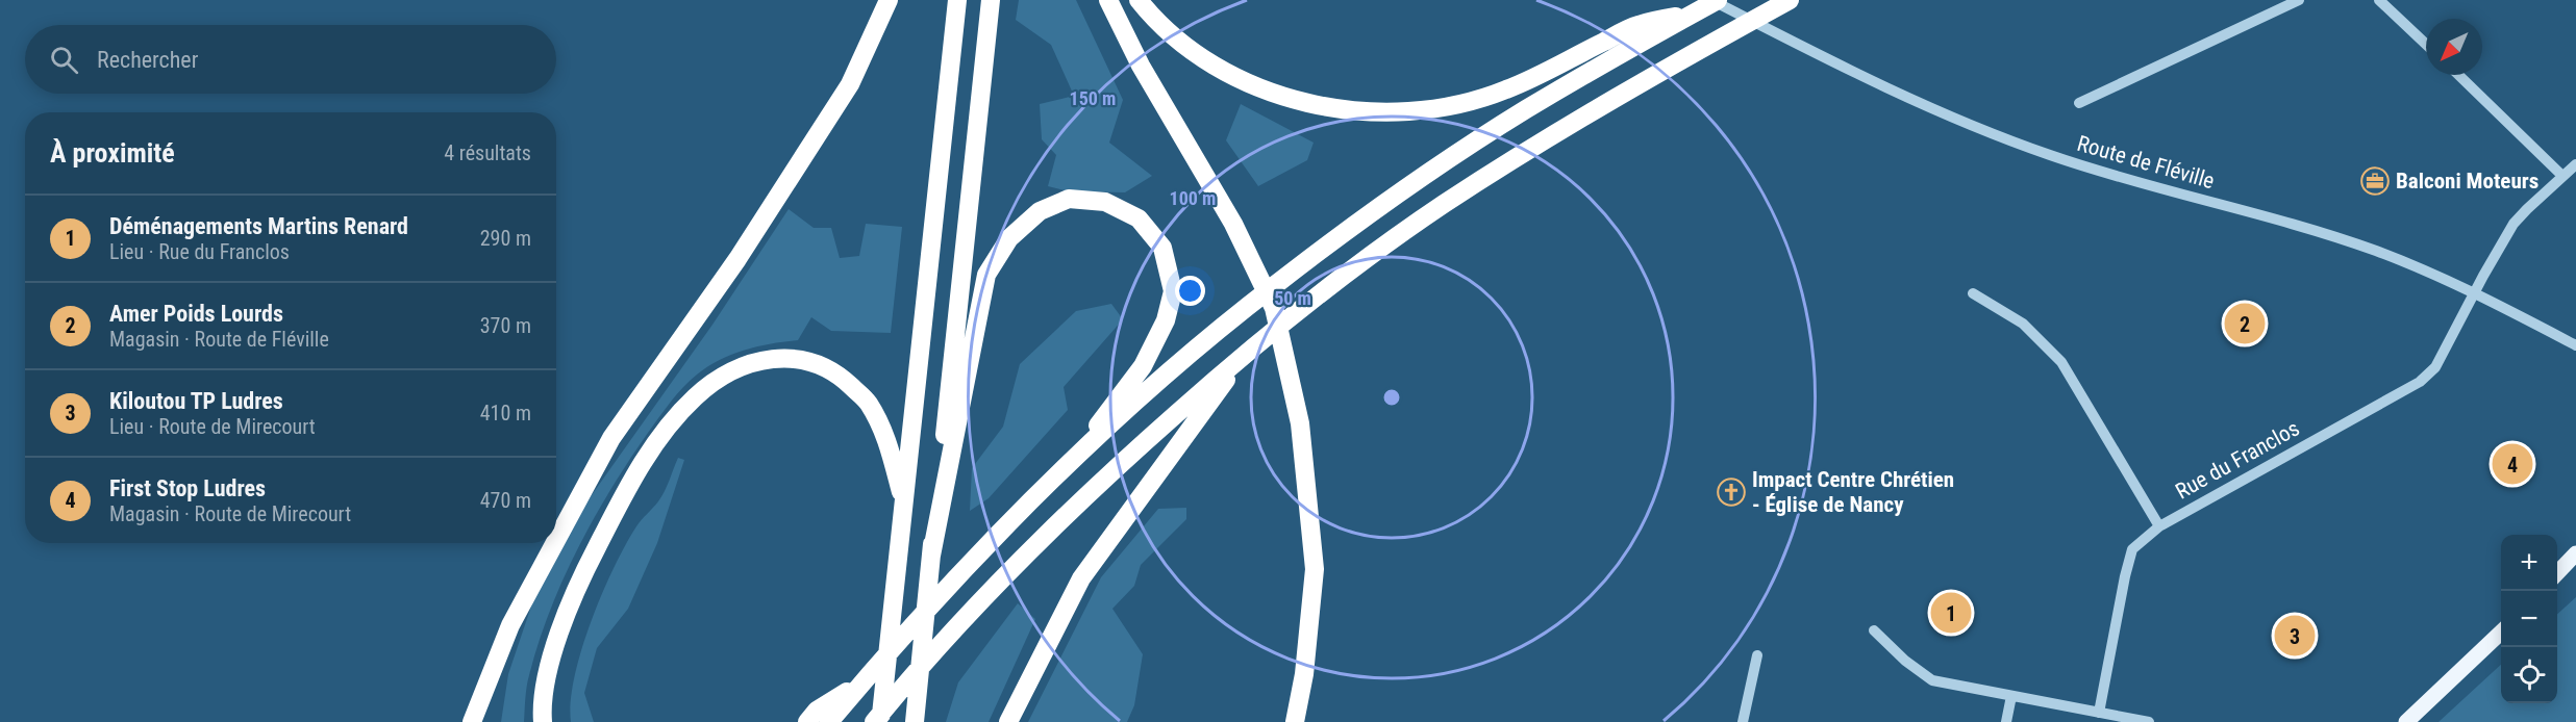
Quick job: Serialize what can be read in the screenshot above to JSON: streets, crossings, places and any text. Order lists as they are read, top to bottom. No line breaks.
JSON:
{"streets":{"street":["Route de Fléville","Rue du Franclos"]},"crossings":[["Route de Fléville","Rue du Franclos"]],"places":{"office":["Balconi Moteurs"],"church":["Impact Centre Chrétien - Église de Nancy"]},"north":"bottom left","page":{"search":"Rechercher","heading":["À proximité","4 résultats"],"list":[{"mark":"1","name":"Déménagements Martins Renard","note":"Lieu · Rue du Franclos","value":"290 m"},{"mark":"2","name":"Amer Poids Lourds","note":"Magasin · Route de Fléville","value":"370 m"},{"mark":"3","name":"Kiloutou TP Ludres","note":"Lieu · Route de Mirecourt","value":"410 m"},{"mark":"4","name":"First Stop Ludres","note":"Magasin · Route de Mirecourt","value":"470 m"}],"pins":["2","4","1","3"],"map_buttons":["+","−"]},"rings":["150 m","100 m","50 m"]}
